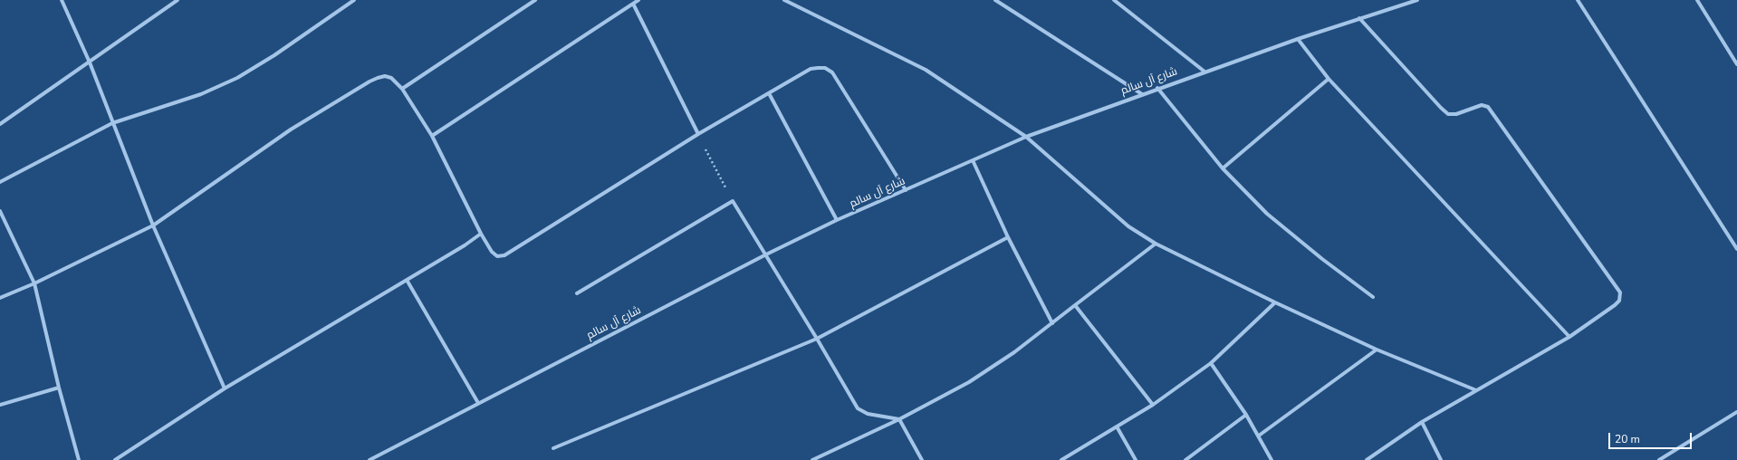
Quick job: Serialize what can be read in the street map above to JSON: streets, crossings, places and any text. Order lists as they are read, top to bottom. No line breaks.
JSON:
{"streets":{"street":["شارع آل سالم"]},"scale_bar":"20 m"}
